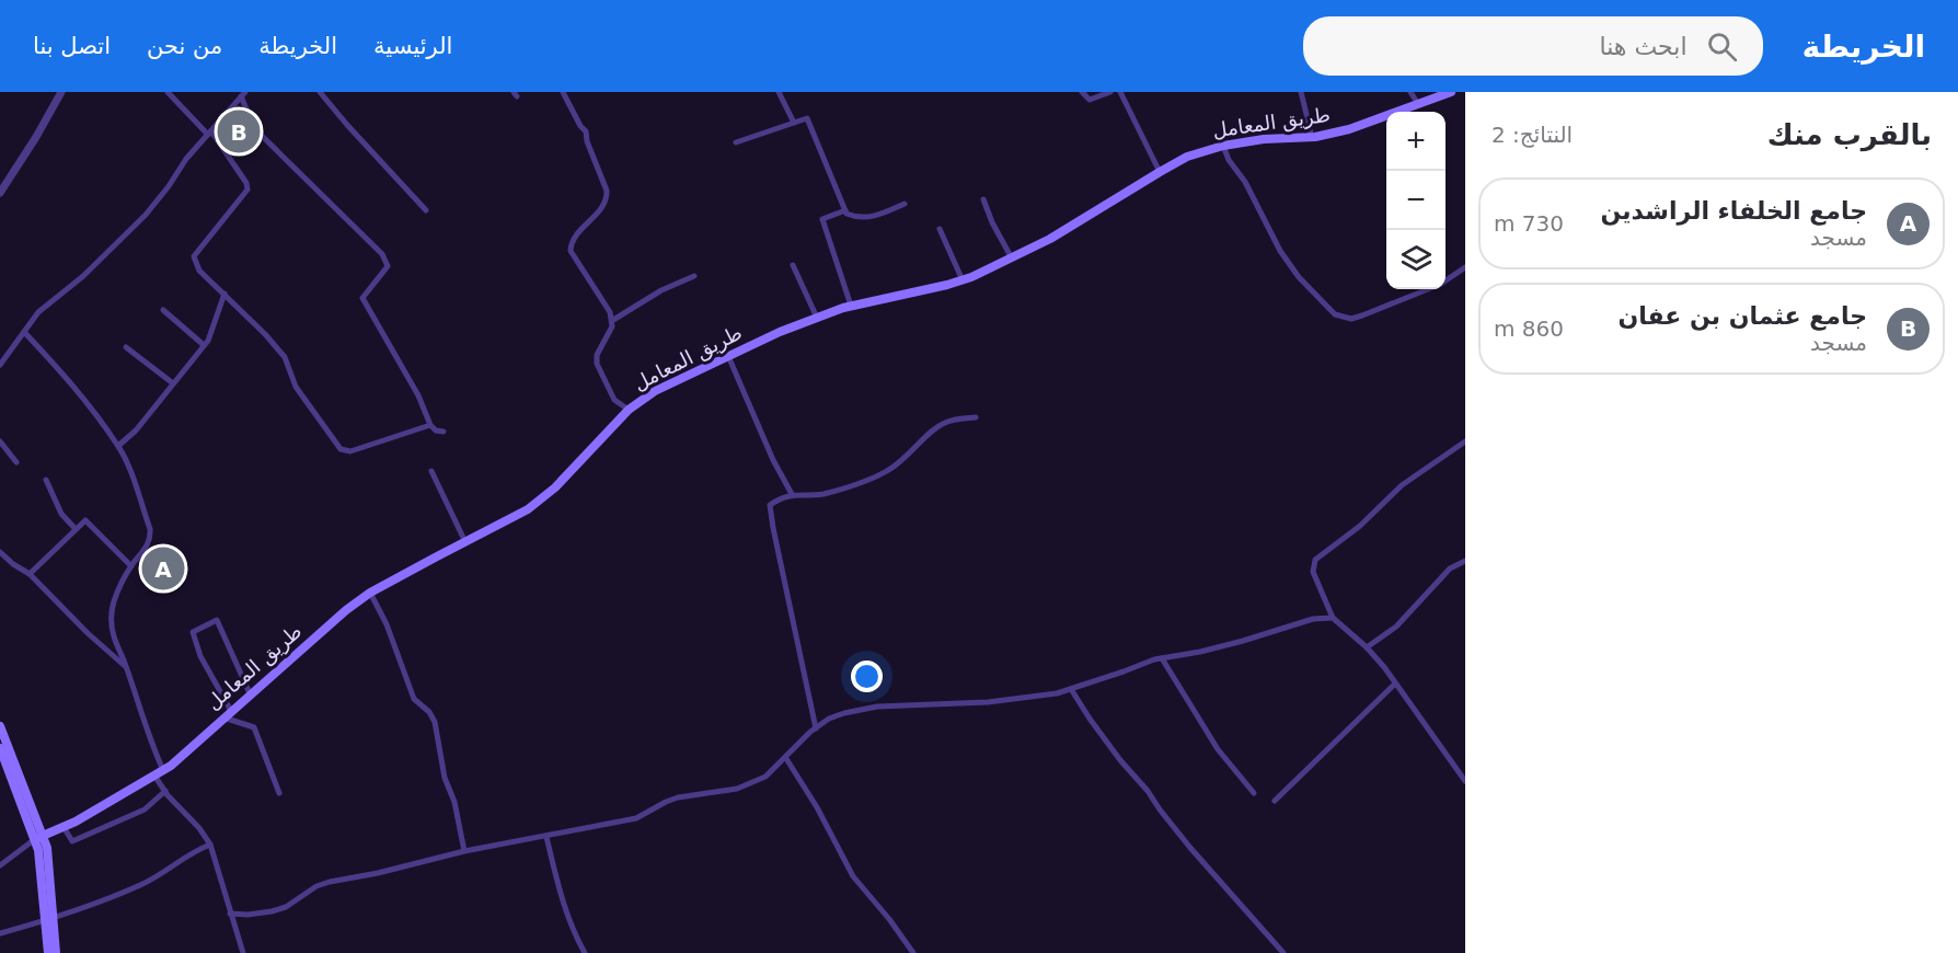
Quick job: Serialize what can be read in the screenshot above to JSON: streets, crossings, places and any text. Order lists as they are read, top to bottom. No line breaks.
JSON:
{"streets":{"main road":["طريق المعامل"]},"page":{"header":"الخريطة","search":"ابحث هنا","nav":["الرئيسية","الخريطة","من نحن","اتصل بنا"],"heading":["بالقرب منك","النتائج: 2"],"pins":["B","A"],"map_buttons":["+","−"],"list":[{"mark":"A","name":"جامع الخلفاء الراشدين","note":"مسجد","value":"730 m"},{"mark":"B","name":"جامع عثمان بن عفان","note":"مسجد","value":"860 m"}]}}
